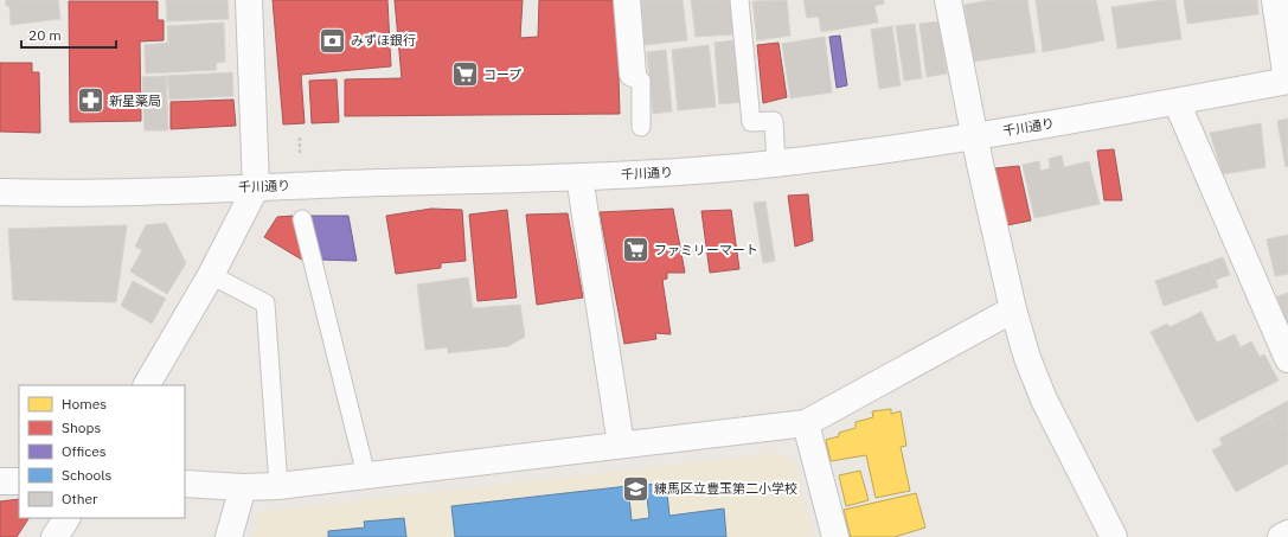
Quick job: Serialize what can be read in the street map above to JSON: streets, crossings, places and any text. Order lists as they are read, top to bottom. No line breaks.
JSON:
{"streets":{"street":["千川通り"]},"places":{"bank":["みずほ銀行"],"supermarket":["コープ","ファミリーマート"],"pharmacy":["新星薬局"],"school or university":["練馬区立豊玉第二小学校"]},"legend":["Homes","Shops","Offices","Schools","Other"],"scale_bar":"20 m"}
